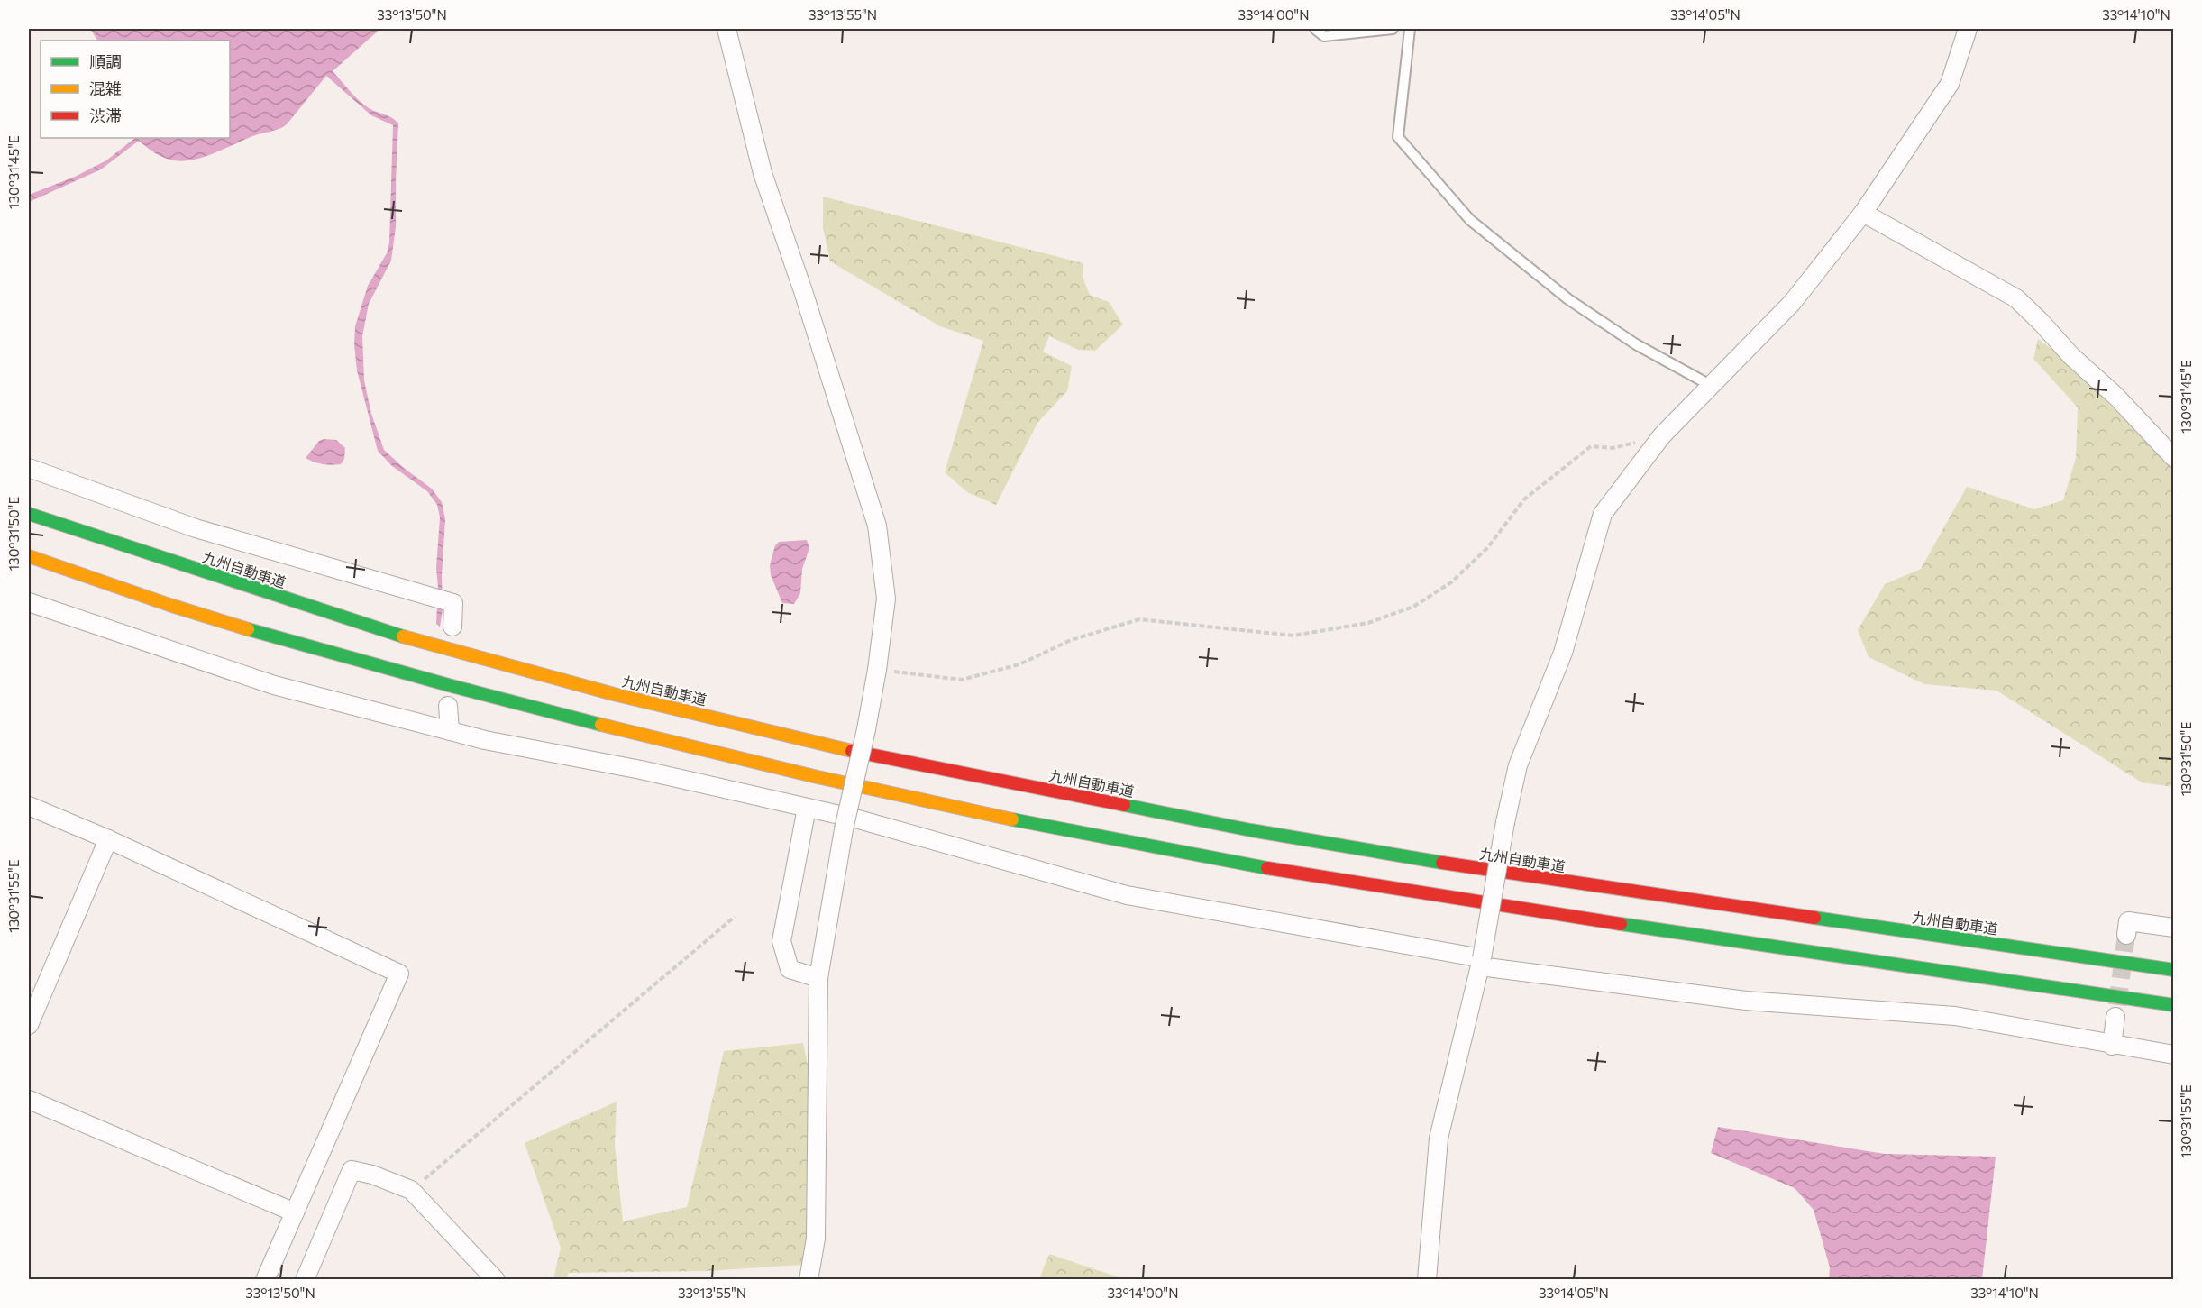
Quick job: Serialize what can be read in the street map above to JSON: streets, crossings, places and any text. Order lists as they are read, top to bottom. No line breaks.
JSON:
{"streets":{"highway":["九州自動車道"]},"legend":["順調","混雑","渋滞"],"coordinates":["33°13'50\"N","33°13'55\"N","33°14'00\"N","33°14'05\"N","33°14'10\"N","130°31'45\"E","130°31'50\"E","130°31'55\"E"]}
